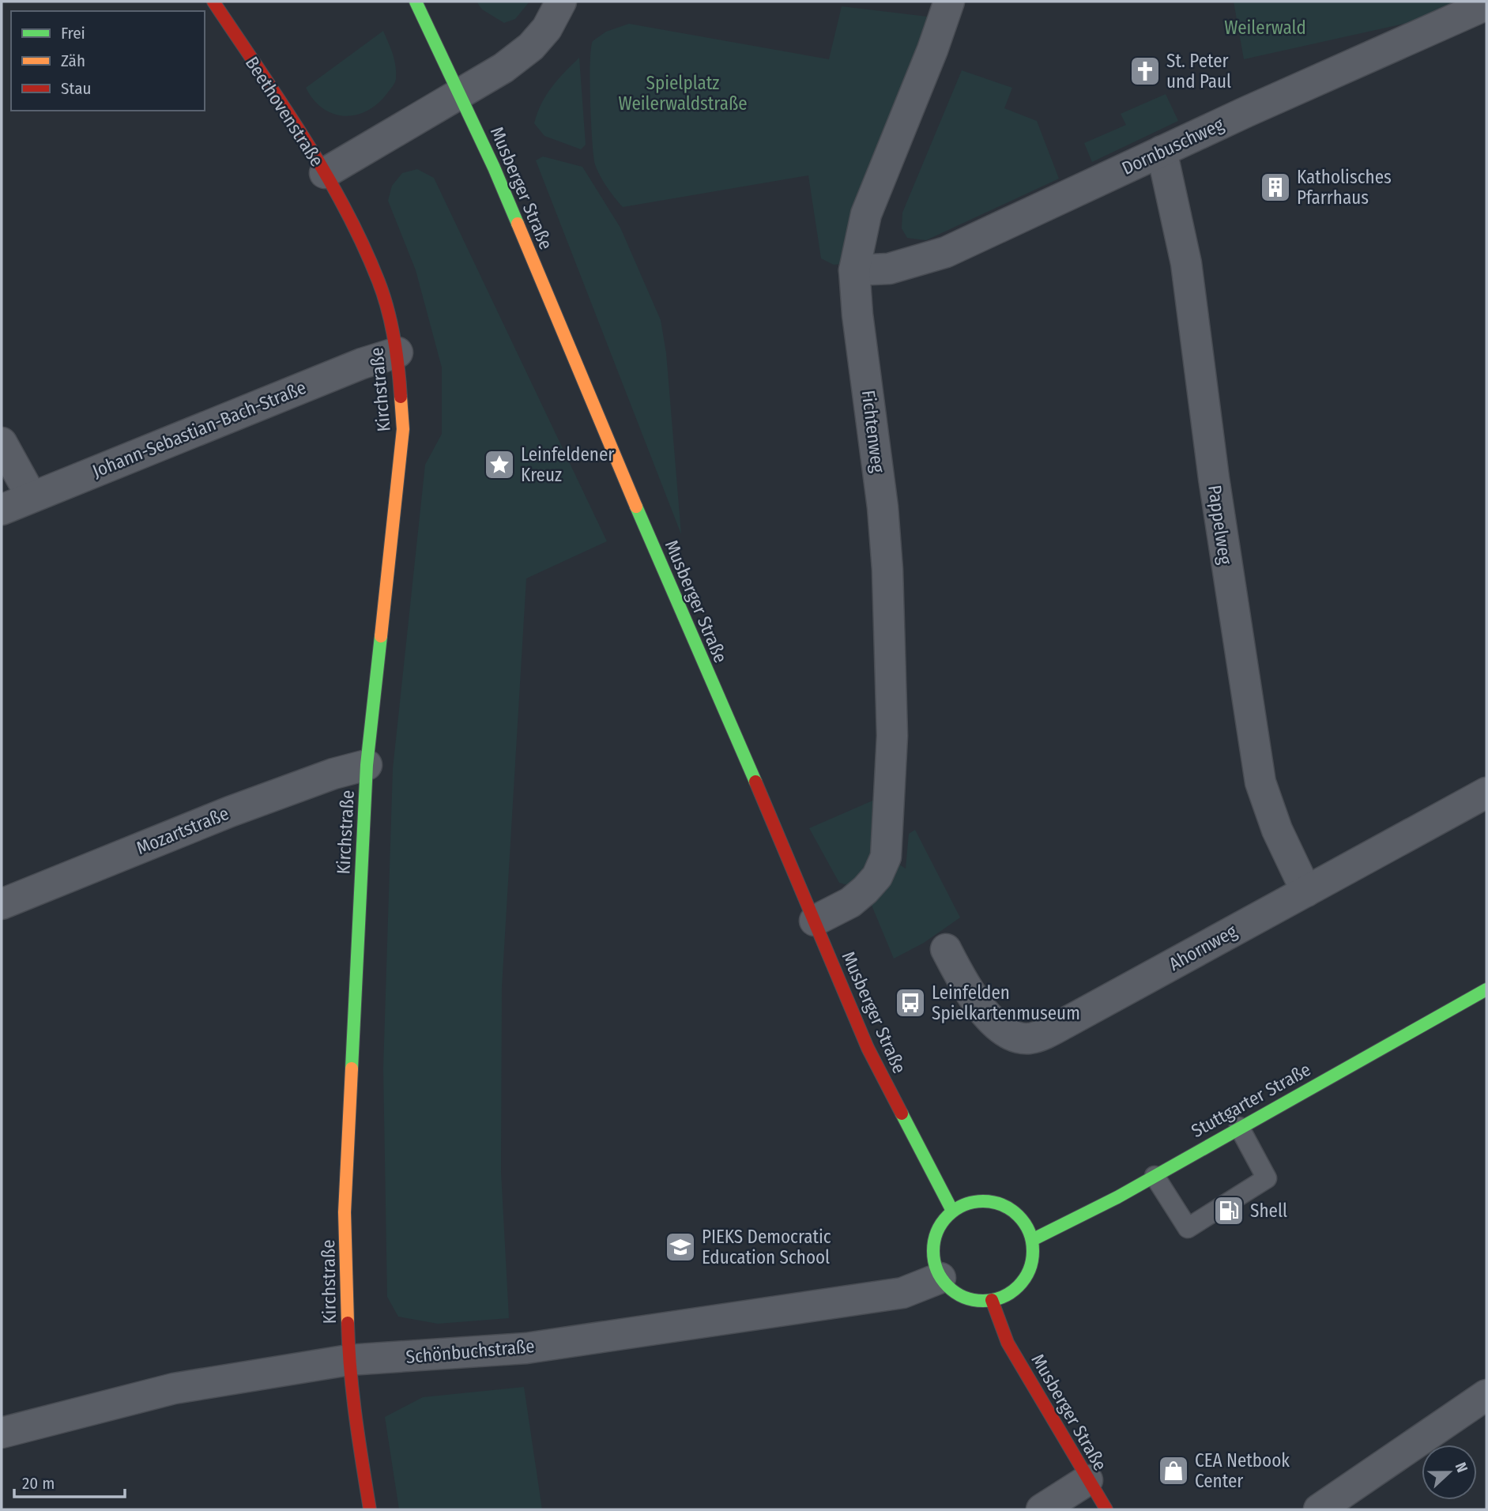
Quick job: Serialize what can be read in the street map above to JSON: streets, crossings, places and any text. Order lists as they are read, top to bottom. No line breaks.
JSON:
{"streets":{"main road":["Beethovenstraße","Musberger Straße","Kirchstraße","Stuttgarter Straße"],"street":["Dornbuschweg","Johann-Sebastian-Bach-Straße","Fichtenweg","Pappelweg","Mozartstraße","Ahornweg","Schönbuchstraße"]},"crossings":[["Beethovenstraße","Musberger Straße"],["Beethovenstraße","Kirchstraße"],["Dornbuschweg","Fichtenweg"],["Dornbuschweg","Pappelweg"],["Musberger Straße","Fichtenweg"],["Musberger Straße","Stuttgarter Straße"],["Musberger Straße","Schönbuchstraße"],["Kirchstraße","Johann-Sebastian-Bach-Straße"],["Kirchstraße","Mozartstraße"],["Kirchstraße","Schönbuchstraße"],["Pappelweg","Ahornweg"],["Stuttgarter Straße","Schönbuchstraße"]],"parks":["Weilerwald","Spielplatz Weilerwaldstraße"],"places":{"church":["St. Peter und Paul"],"building":["Katholisches Pfarrhaus"],"place":["Leinfeldener Kreuz"],"bus stop":["Leinfelden Spielkartenmuseum"],"fuel station":["Shell"],"school or university":["PIEKS Democratic Education School"],"shop":["CEA Netbook Center"]},"legend":["Frei","Zäh","Stau"],"scale_bar":"20 m","north":"right"}
